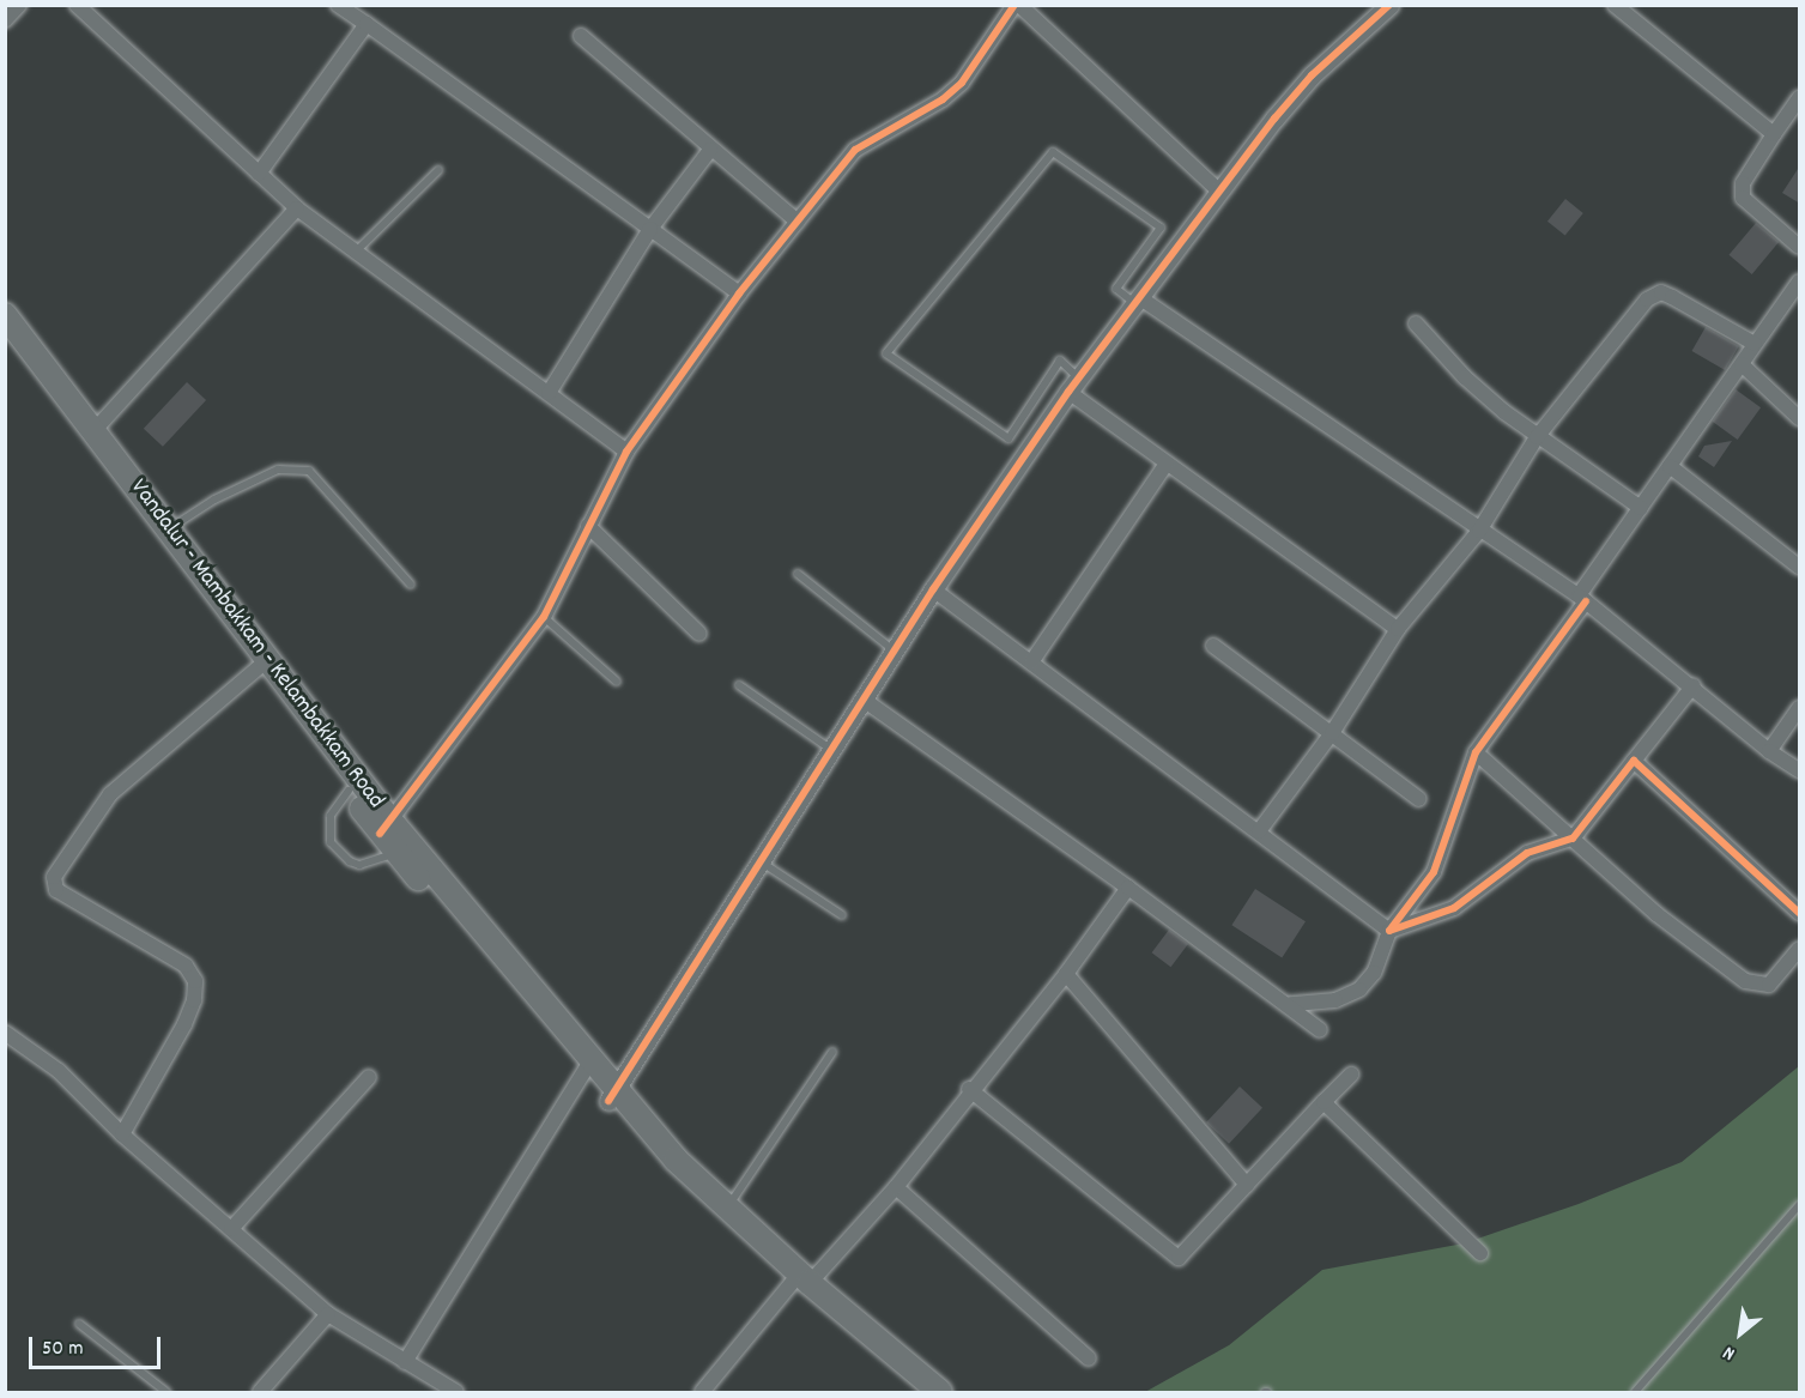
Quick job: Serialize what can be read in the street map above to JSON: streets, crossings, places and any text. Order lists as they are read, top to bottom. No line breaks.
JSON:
{"streets":{"main road":["Vandalur - Mambakkam - Kelambakkam Road"]},"scale_bar":"50 m","north":"bottom left"}
